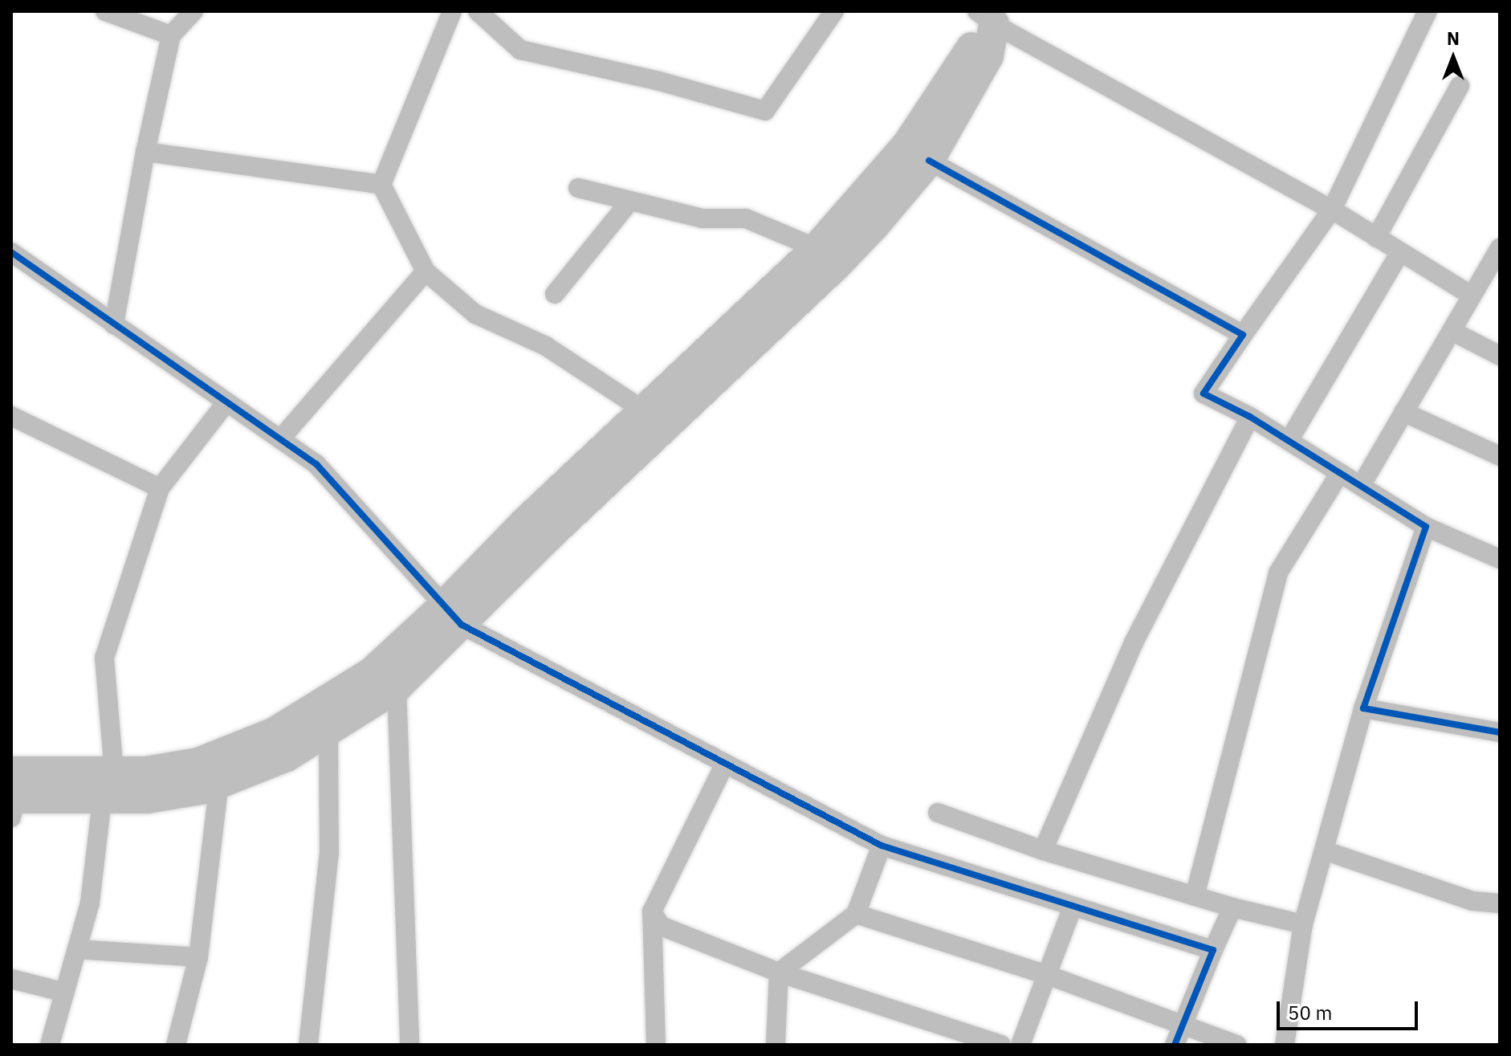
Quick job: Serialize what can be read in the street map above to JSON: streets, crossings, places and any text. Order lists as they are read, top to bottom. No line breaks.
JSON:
{"scale_bar":"50 m","north":"top"}
